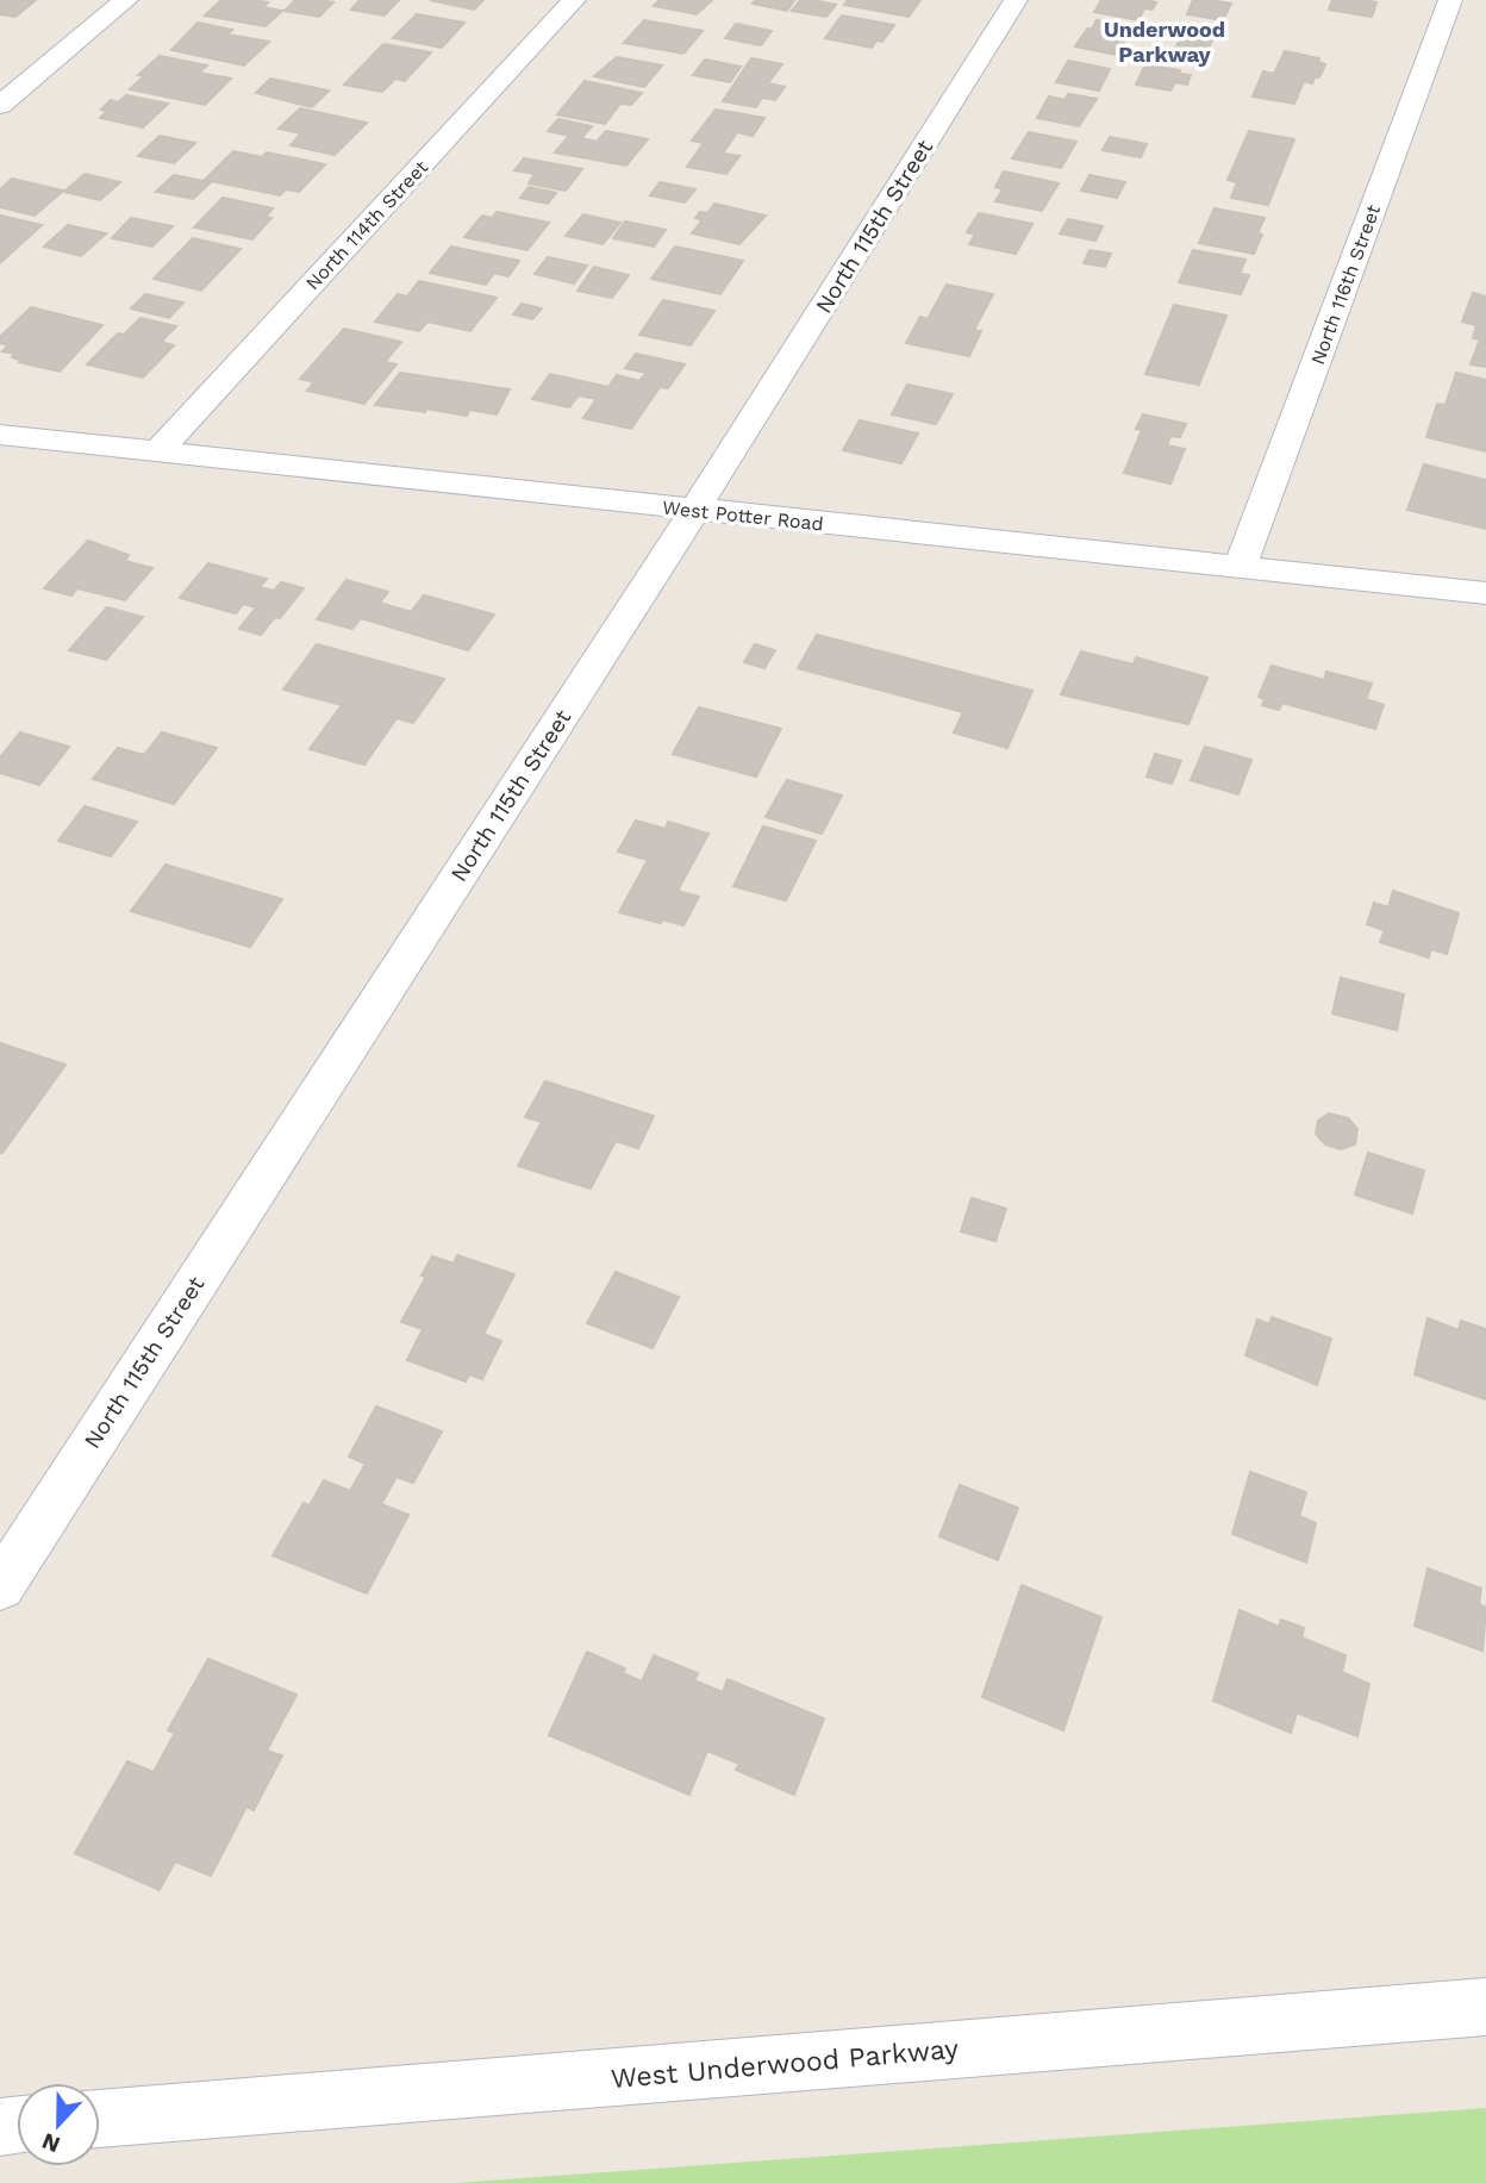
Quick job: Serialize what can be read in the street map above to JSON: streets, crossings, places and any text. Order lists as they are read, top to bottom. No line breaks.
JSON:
{"streets":{"street":["North 114th Street","North 115th Street","North 116th Street","West Potter Road","West Underwood Parkway"]},"crossings":[["North 114th Street","West Potter Road"],["North 115th Street","West Potter Road"],["North 116th Street","West Potter Road"]],"districts":["Underwood Parkway"],"north":"bottom"}
